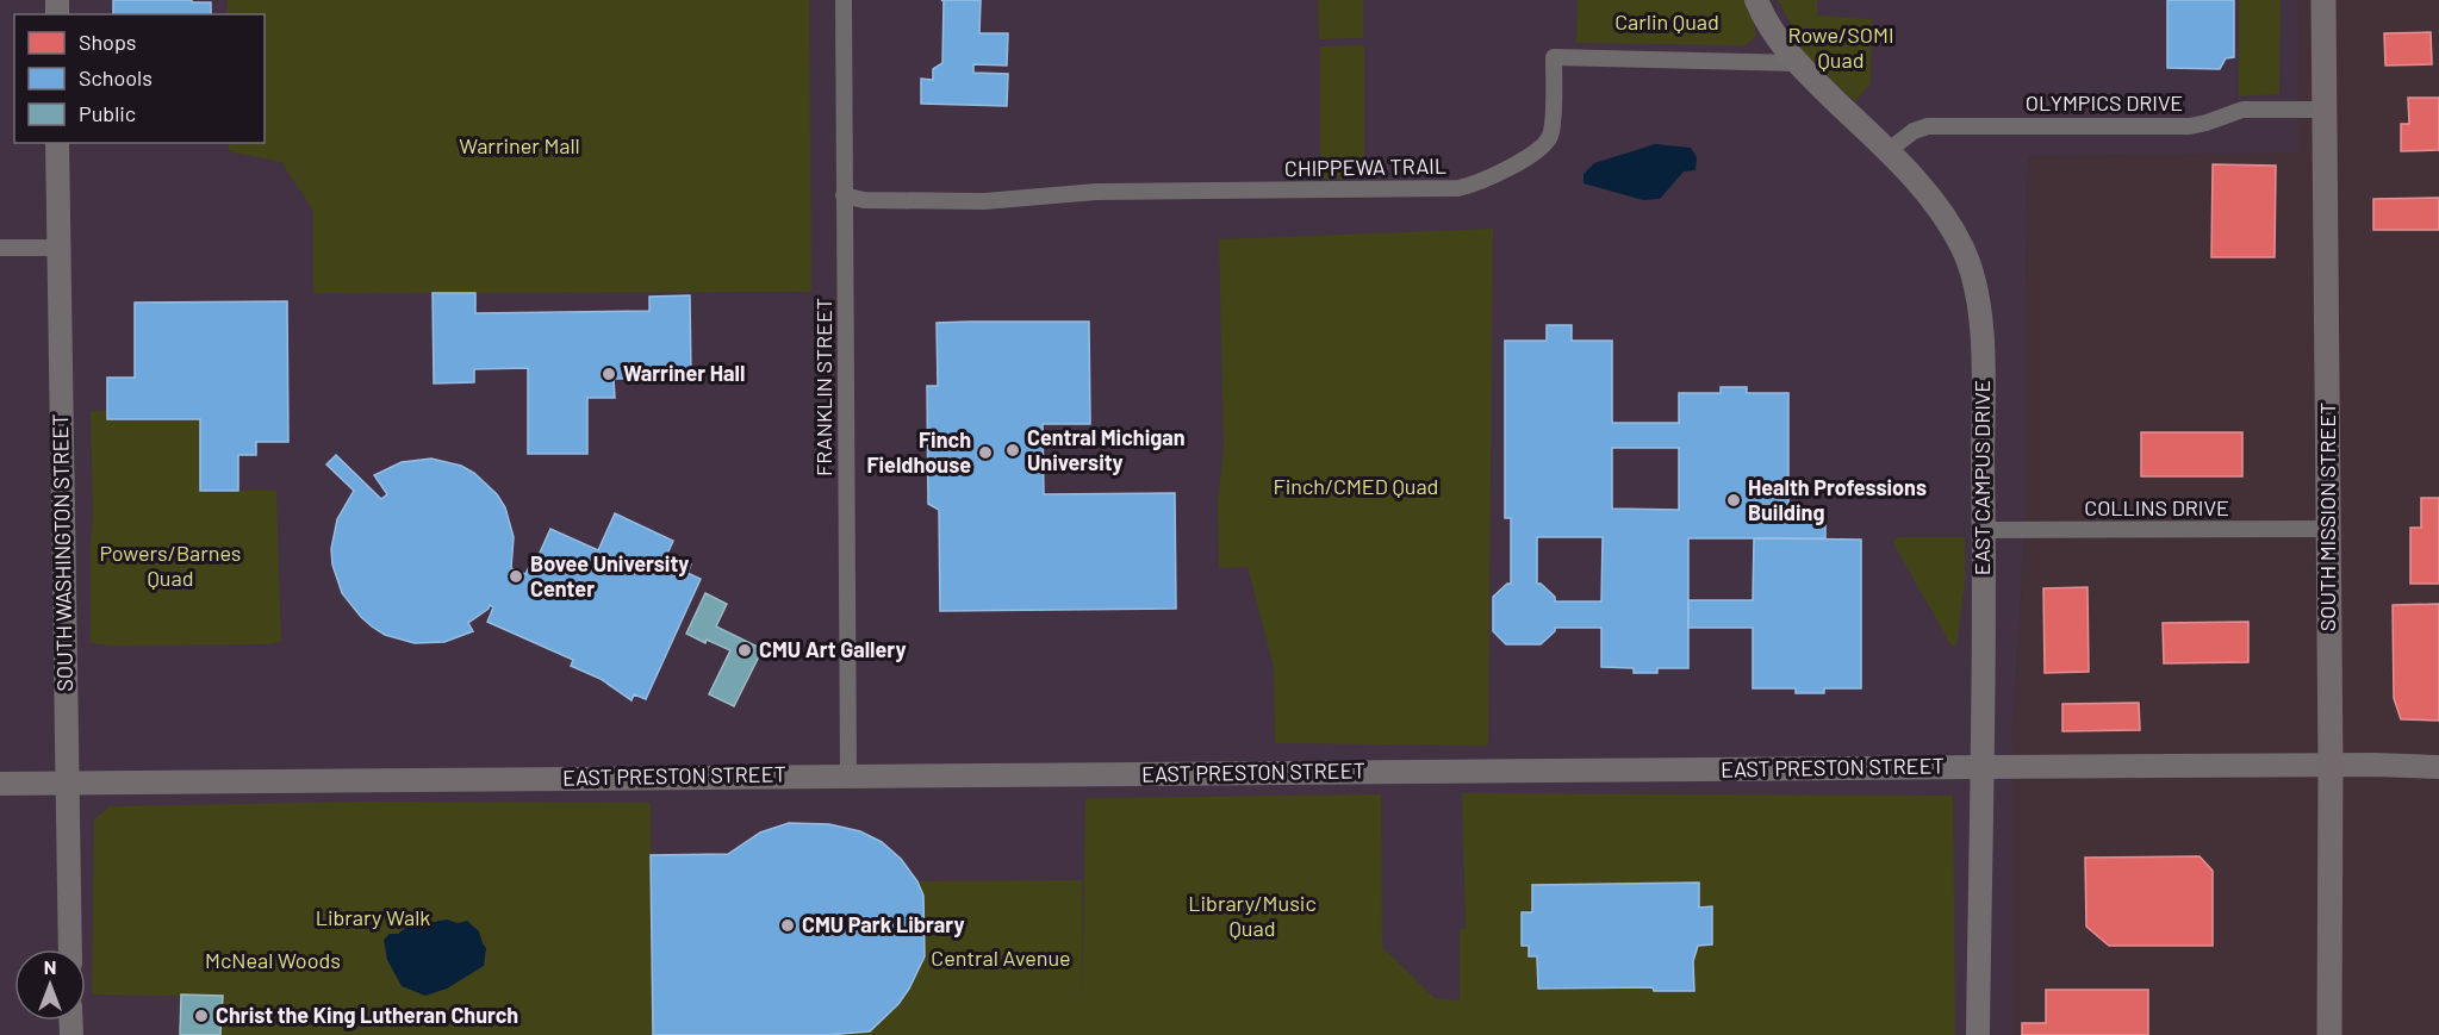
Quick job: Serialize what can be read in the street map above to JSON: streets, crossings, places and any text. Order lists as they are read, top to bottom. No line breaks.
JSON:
{"streets":{"main road":["SOUTH MISSION STREET"],"street":["OLYMPICS DRIVE","CHIPPEWA TRAIL","FRANKLIN STREET","EAST CAMPUS DRIVE","COLLINS DRIVE","SOUTH WASHINGTON STREET","EAST PRESTON STREET"]},"crossings":[["OLYMPICS DRIVE","EAST CAMPUS DRIVE"],["OLYMPICS DRIVE","SOUTH MISSION STREET"],["CHIPPEWA TRAIL","FRANKLIN STREET"],["CHIPPEWA TRAIL","EAST CAMPUS DRIVE"],["FRANKLIN STREET","EAST PRESTON STREET"],["EAST CAMPUS DRIVE","COLLINS DRIVE"],["EAST CAMPUS DRIVE","EAST PRESTON STREET"],["COLLINS DRIVE","SOUTH MISSION STREET"],["SOUTH MISSION STREET","EAST PRESTON STREET"],["SOUTH WASHINGTON STREET","EAST PRESTON STREET"]],"parks":["Carlin Quad","Rowe/SOMI Quad","Warriner Mall","Finch/CMED Quad","Powers/Barnes Quad","Library/Music Quad","Library Walk","Central Avenue","McNeal Woods"],"places":["Warriner Hall","Central Michigan University","Finch Fieldhouse","Health Professions Building","Bovee University Center","CMU Art Gallery","CMU Park Library","Christ the King Lutheran Church"],"legend":["Shops","Schools","Public"],"north":"top"}
